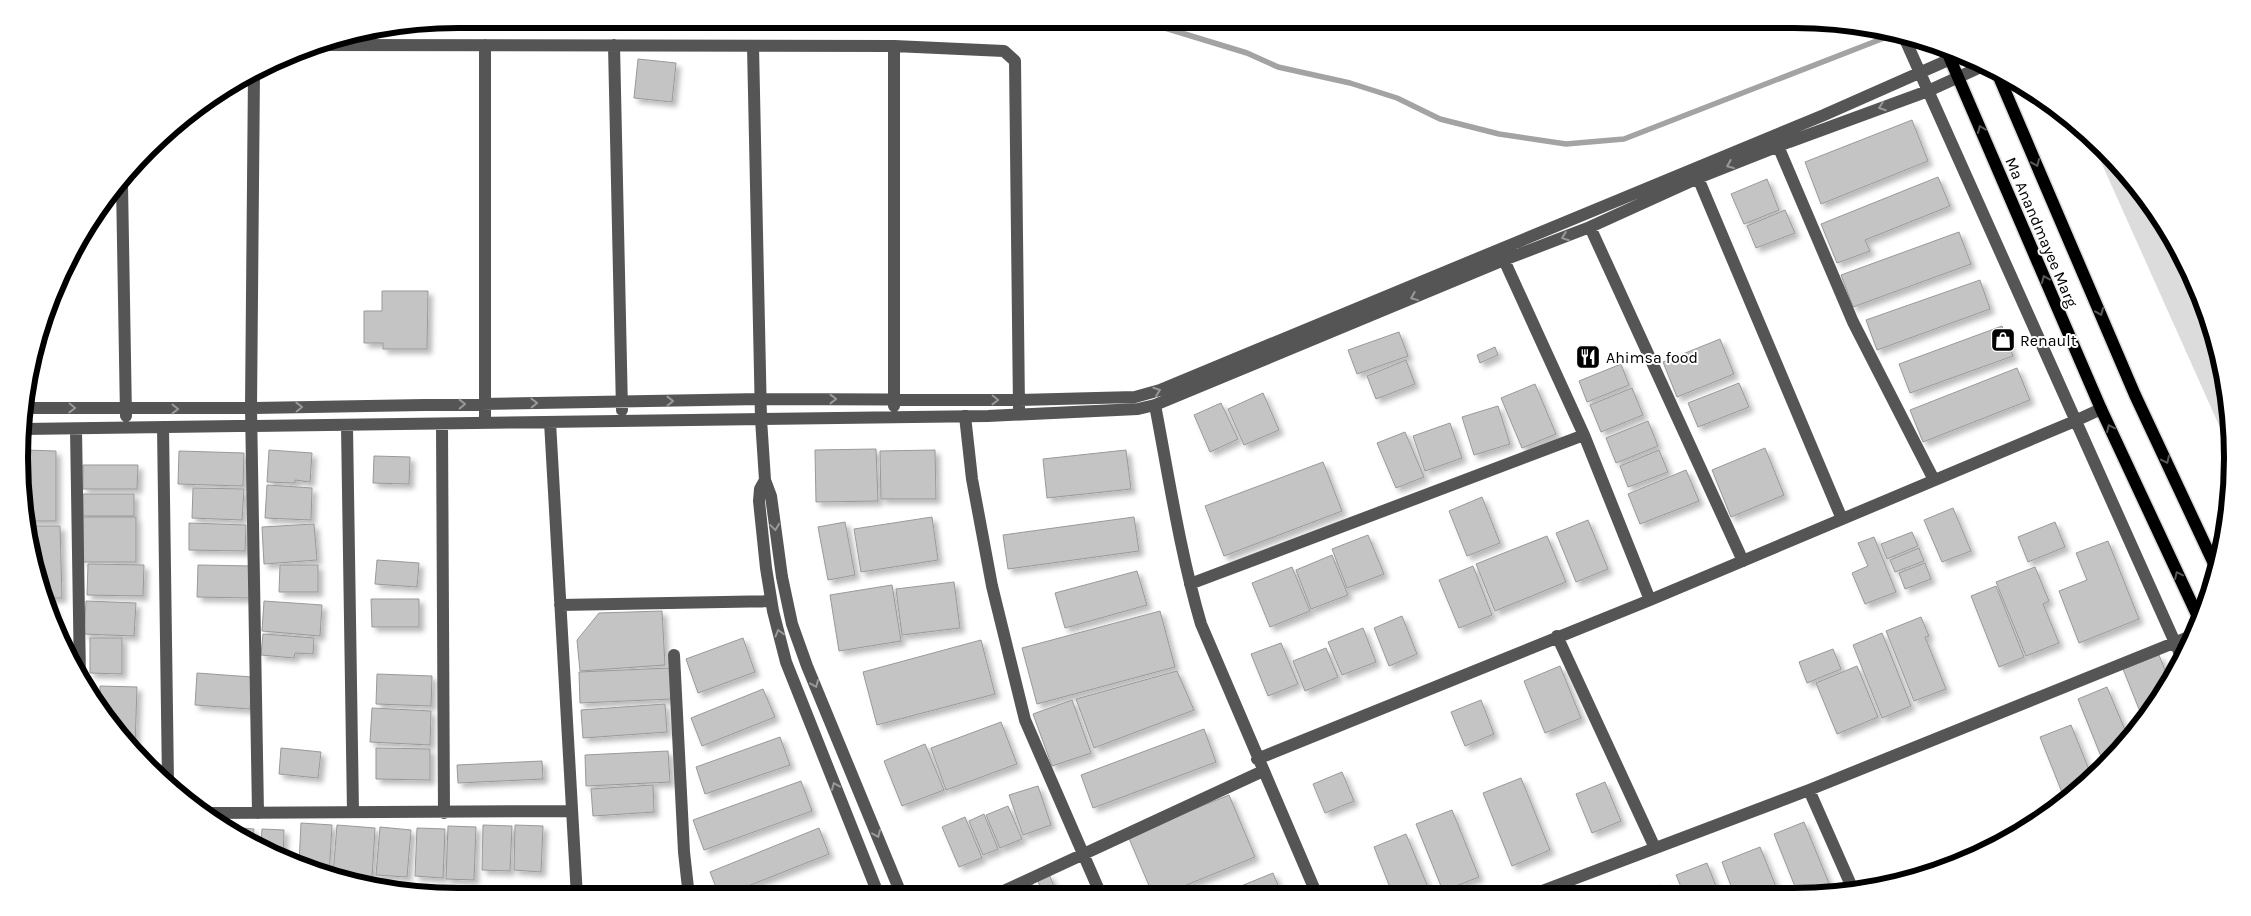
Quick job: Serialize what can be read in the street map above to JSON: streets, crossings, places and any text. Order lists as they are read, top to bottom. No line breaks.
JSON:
{"streets":{"main road":["Ma Anandmayee Marg"]},"places":{"shop":["Renault"],"restaurant":["Ahimsa food"]}}
